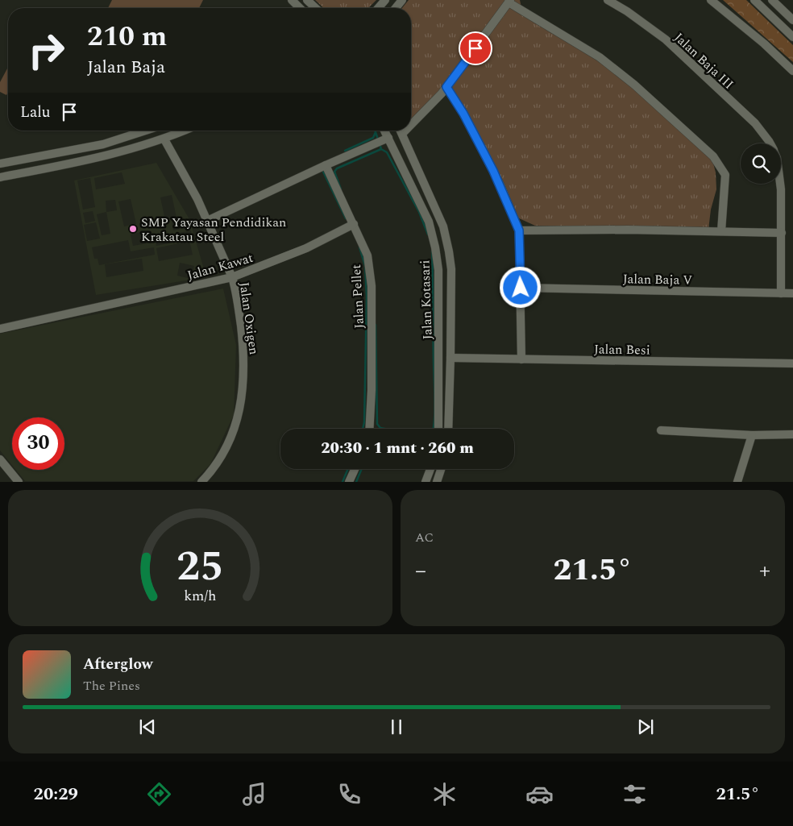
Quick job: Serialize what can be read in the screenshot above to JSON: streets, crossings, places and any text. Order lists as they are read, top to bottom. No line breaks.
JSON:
{"streets":{"street":["Jalan Baja III","Jalan Kawat","Jalan Baja V","Jalan Pellet","Jalan Kotasari","Jalan Oxigen","Jalan Besi"]},"crossings":[["Jalan Baja III","Jalan Baja V"],["Jalan Kawat","Jalan Pellet"],["Jalan Kawat","Jalan Oxigen"],["Jalan Kotasari","Jalan Besi"]],"places":["SMP Yayasan Pendidikan Krakatau Steel"],"page":{"turn":["210 m","Jalan Baja"],"then":"Lalu","limit":"30","trip":"20:30 · 1 mnt · 260 m","tile":"AC","heat":["−","21.5°","+"],"song":["Afterglow","The Pines"],"tabs":["20:29","21.5°"],"gauge":["25","km/h"]}}
